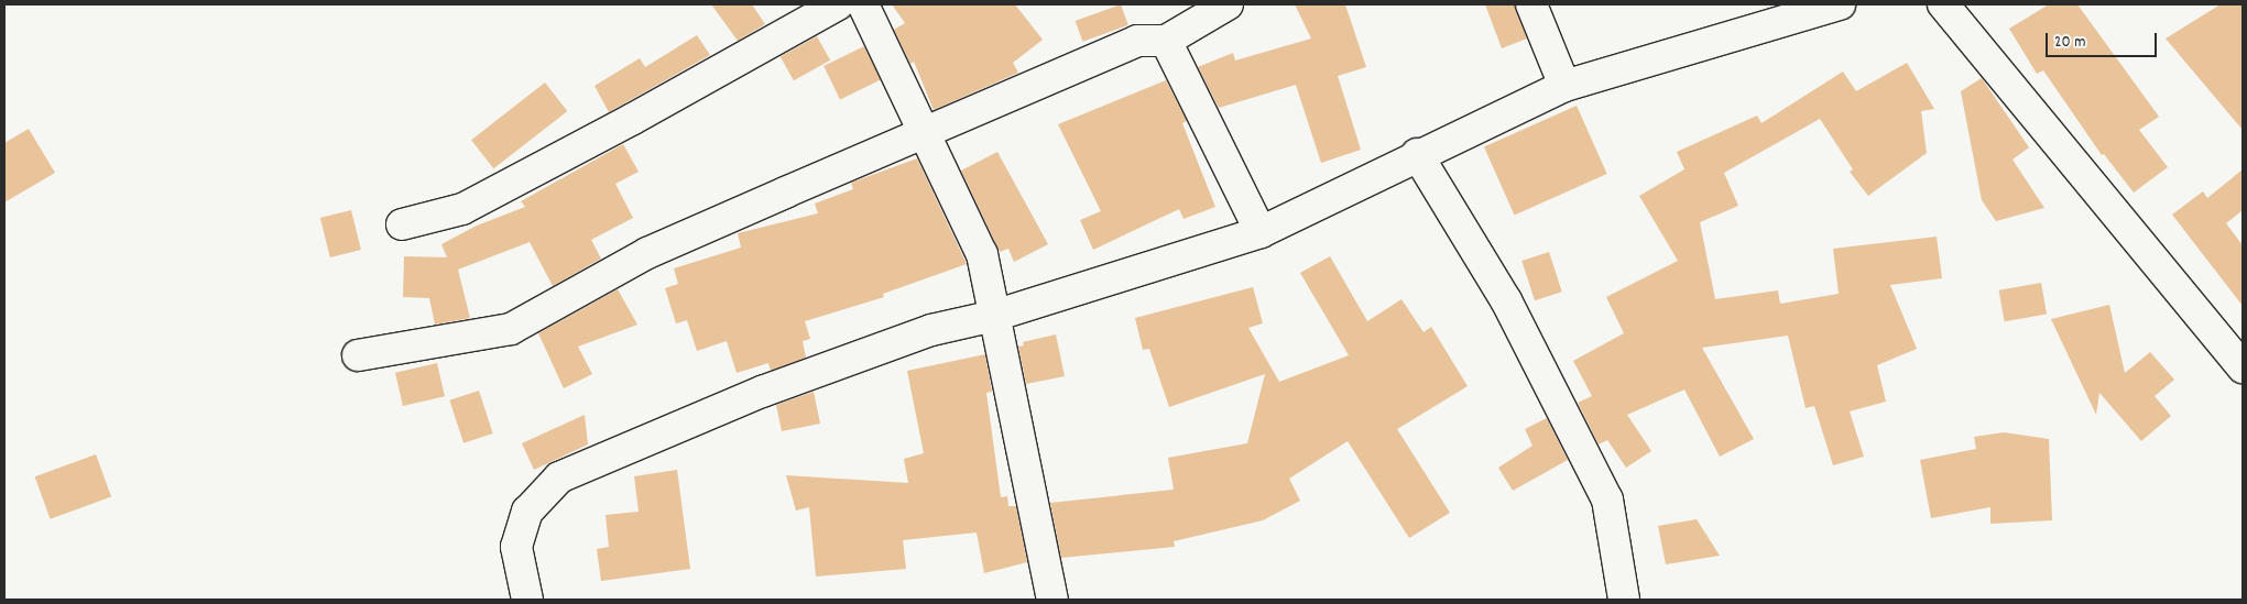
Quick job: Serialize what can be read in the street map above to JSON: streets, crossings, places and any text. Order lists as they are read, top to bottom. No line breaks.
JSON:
{"scale_bar":"20 m"}
